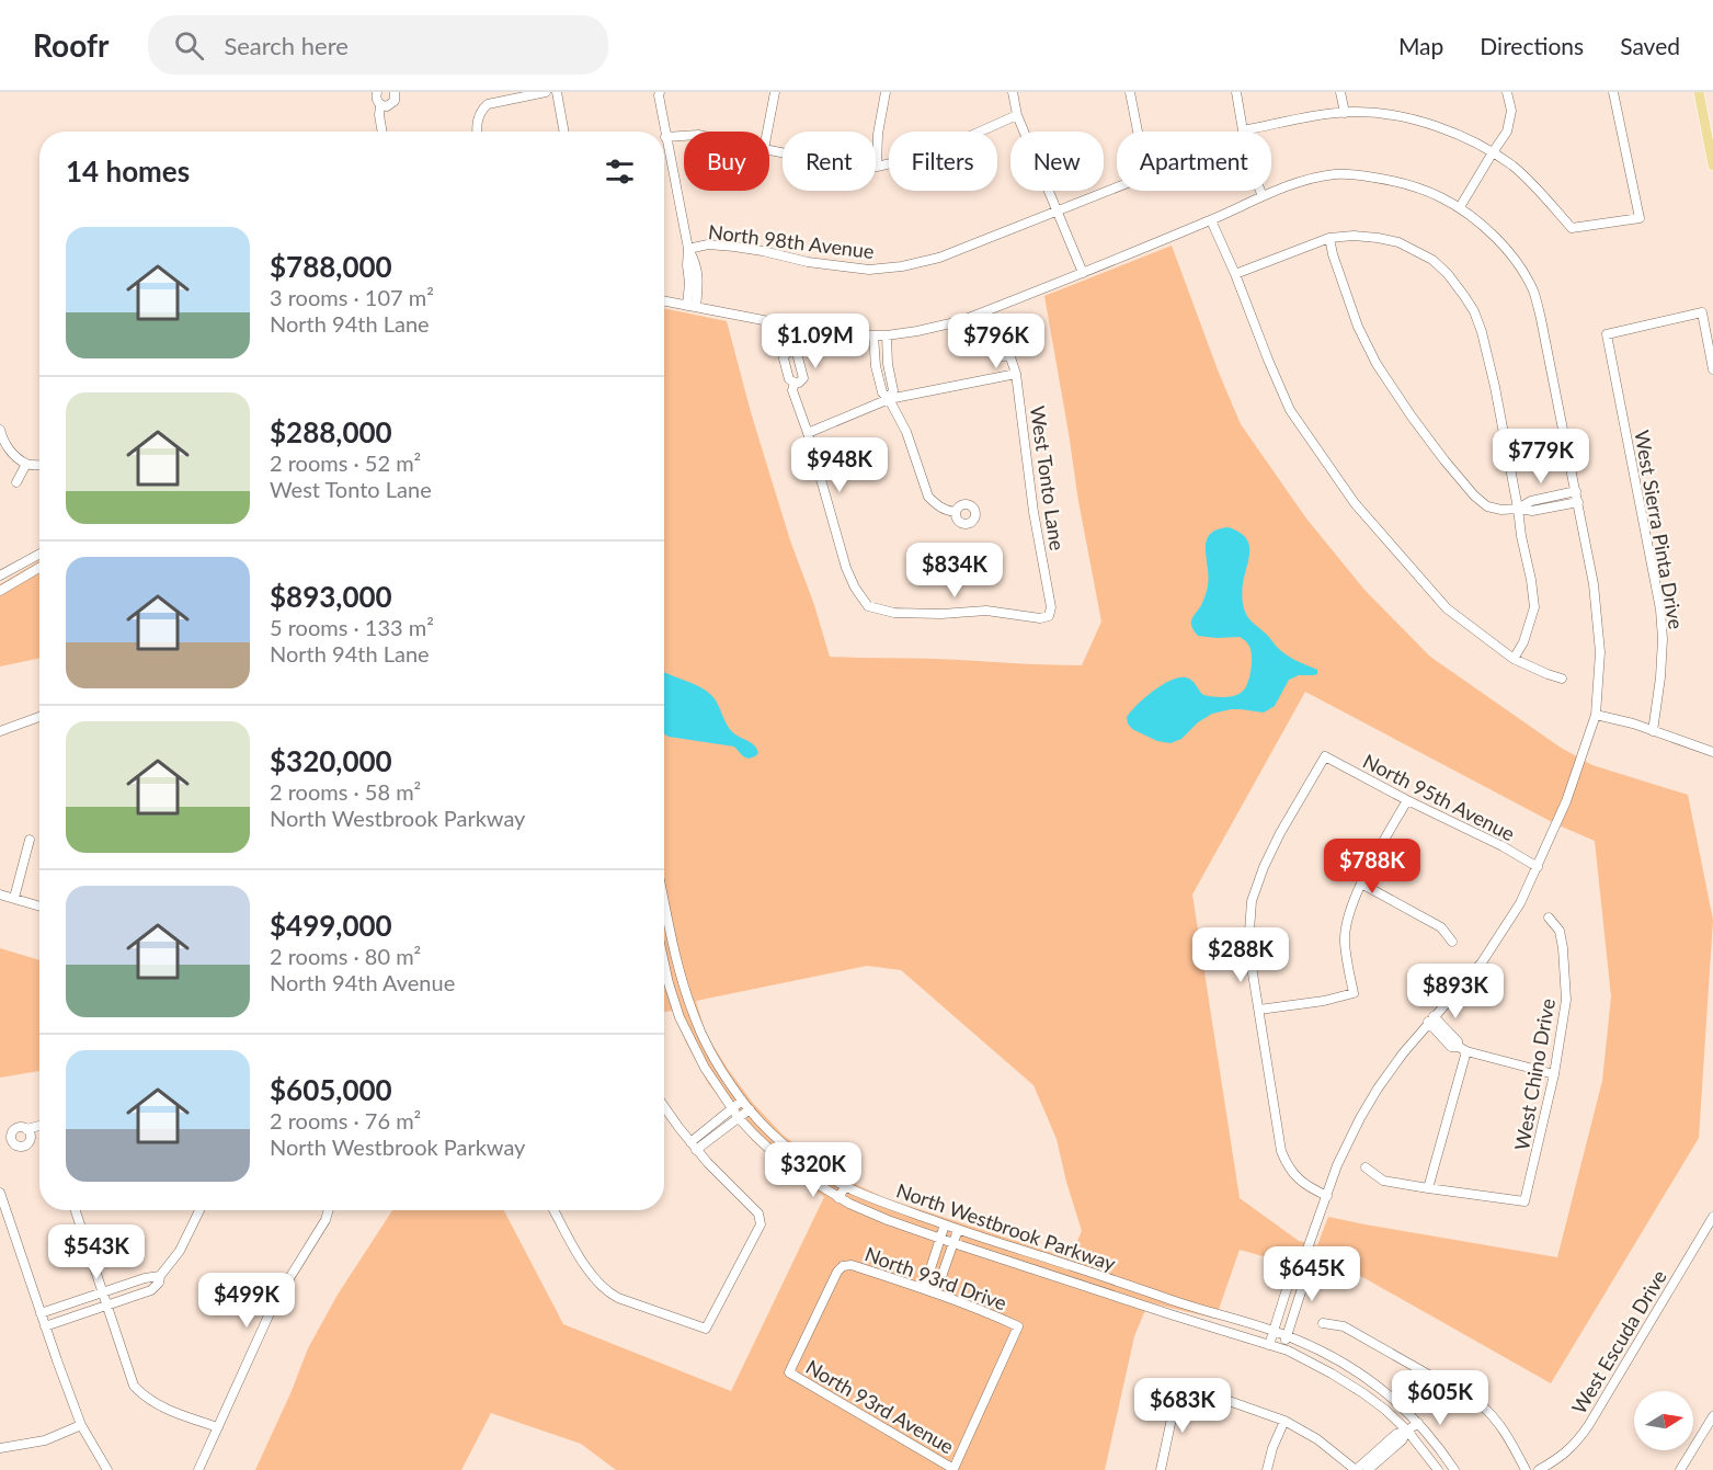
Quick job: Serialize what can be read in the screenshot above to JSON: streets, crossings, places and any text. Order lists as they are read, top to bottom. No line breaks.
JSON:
{"streets":{"street":["North 98th Avenue","West Tonto Lane","West Sierra Pinta Drive","North 95th Avenue","West Chino Drive","North Westbrook Parkway","North 93rd Drive","West Escuda Drive","North 93rd Avenue"]},"crossings":[["North 93rd Drive","North 93rd Avenue"]],"north":"right","page":{"header":"Roofr","search":"Search here","nav":["Map","Directions","Saved"],"chip":["Buy","Rent","Filters","New","Apartment"],"heading":"14 homes","list":[{"name":"$788,000","note":"3 rooms · 107 m² · North 94th Lane"},{"name":"$288,000","note":"2 rooms · 52 m² · West Tonto Lane"},{"name":"$893,000","note":"5 rooms · 133 m² · North 94th Lane"},{"name":"$320,000","note":"2 rooms · 58 m² · North Westbrook Parkway"},{"name":"$499,000","note":"2 rooms · 80 m² · North 94th Avenue"},{"name":"$605,000","note":"2 rooms · 76 m² · North Westbrook Parkway"}],"price":["$1.09M","$796K","$779K","$948K","$834K","$788K","$288K","$893K","$320K","$543K","$645K","$499K","$605K","$683K"]}}
